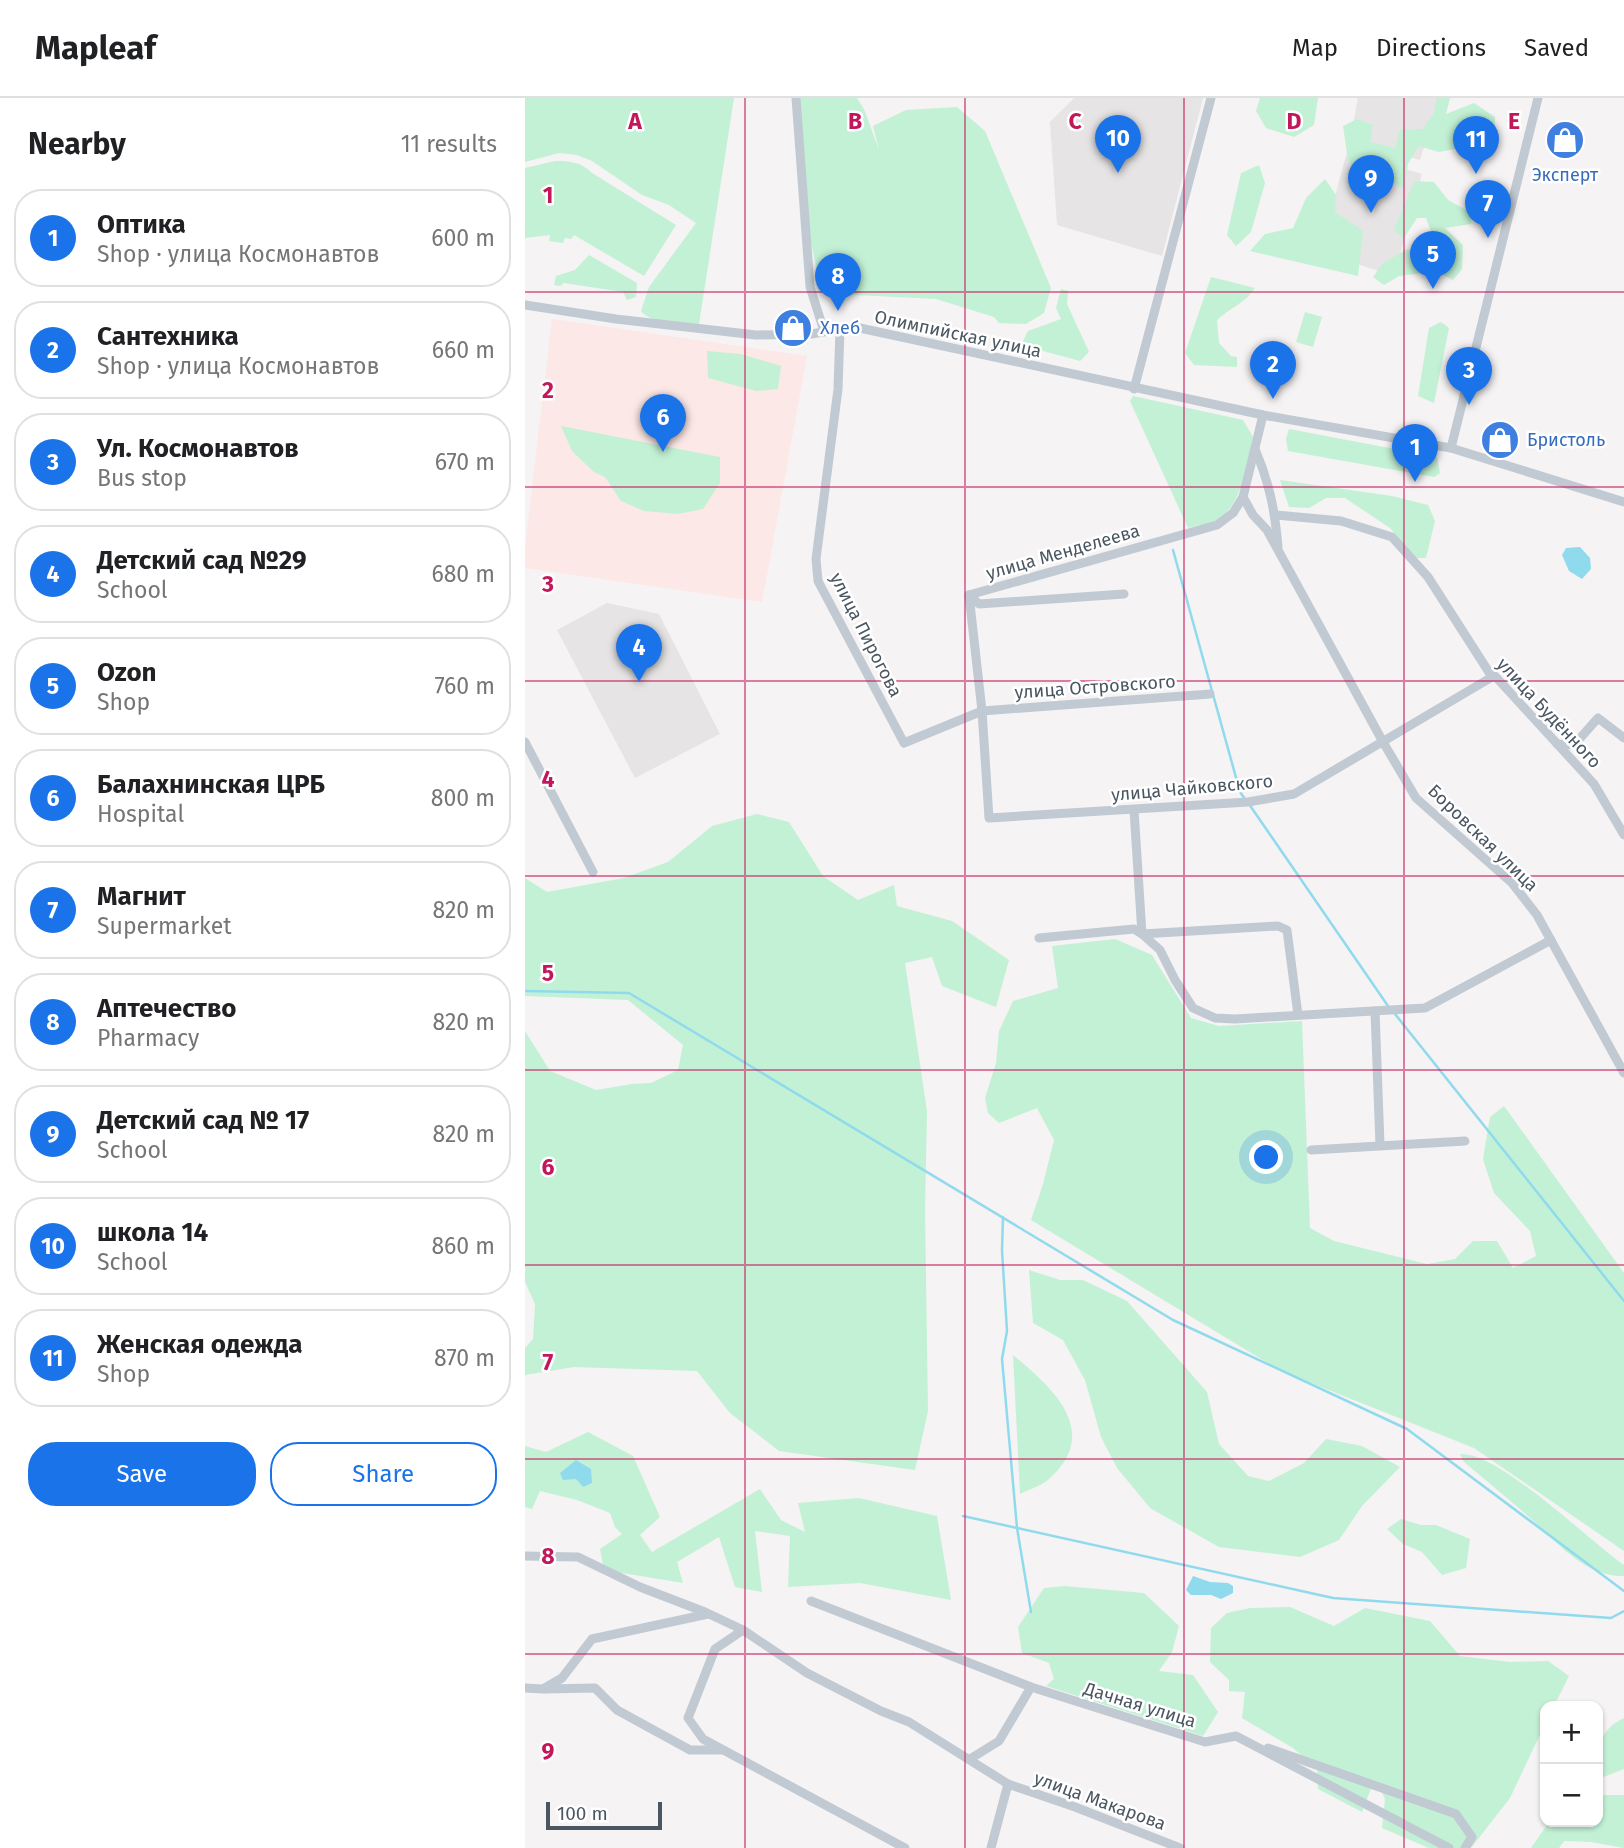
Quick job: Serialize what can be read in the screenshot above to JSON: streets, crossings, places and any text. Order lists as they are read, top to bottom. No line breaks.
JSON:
{"streets":{"street":["Олимпийская улица","улица Менделеева","улица Пирогова","улица Островского","улица Будённого","улица Чайковского","Боровская улица","Дачная улица","улица Макарова"]},"crossings":[["Олимпийская улица","улица Пирогова"],["улица Пирогова","улица Островского"],["улица Пирогова","улица Чайковского"],["улица Островского","улица Чайковского"],["улица Будённого","улица Чайковского"],["улица Будённого","Боровская улица"],["улица Чайковского","Боровская улица"]],"places":{"shop":["Эксперт","Хлеб","Бристоль"]},"scale_bar":"100 m","page":{"header":"Mapleaf","nav":["Map","Directions","Saved"],"heading":["Nearby","11 results"],"pins":["10","11","9","7","5","8","2","3","6","1","4"],"list":[{"mark":"1","name":"Оптика","note":"Shop · улица Космонавтов","value":"600 m"},{"mark":"2","name":"Сантехника","note":"Shop · улица Космонавтов","value":"660 m"},{"mark":"3","name":"Ул. Космонавтов","note":"Bus stop","value":"670 m"},{"mark":"4","name":"Детский сад №29","note":"School","value":"680 m"},{"mark":"5","name":"Ozon","note":"Shop","value":"760 m"},{"mark":"6","name":"Балахнинская ЦРБ","note":"Hospital","value":"800 m"},{"mark":"7","name":"Магнит","note":"Supermarket","value":"820 m"},{"mark":"8","name":"Аптечество","note":"Pharmacy","value":"820 m"},{"mark":"9","name":"Детский сад № 17","note":"School","value":"820 m"},{"mark":"10","name":"школа 14","note":"School","value":"860 m"},{"mark":"11","name":"Женская одежда","note":"Shop","value":"870 m"}],"buttons":["Save","Share"],"map_buttons":["+","−"],"scale":"100 m"},"grid":{"columns":["A","B","C","D","E"],"rows":["1","2","3","4","5","6","7","8","9"]}}
